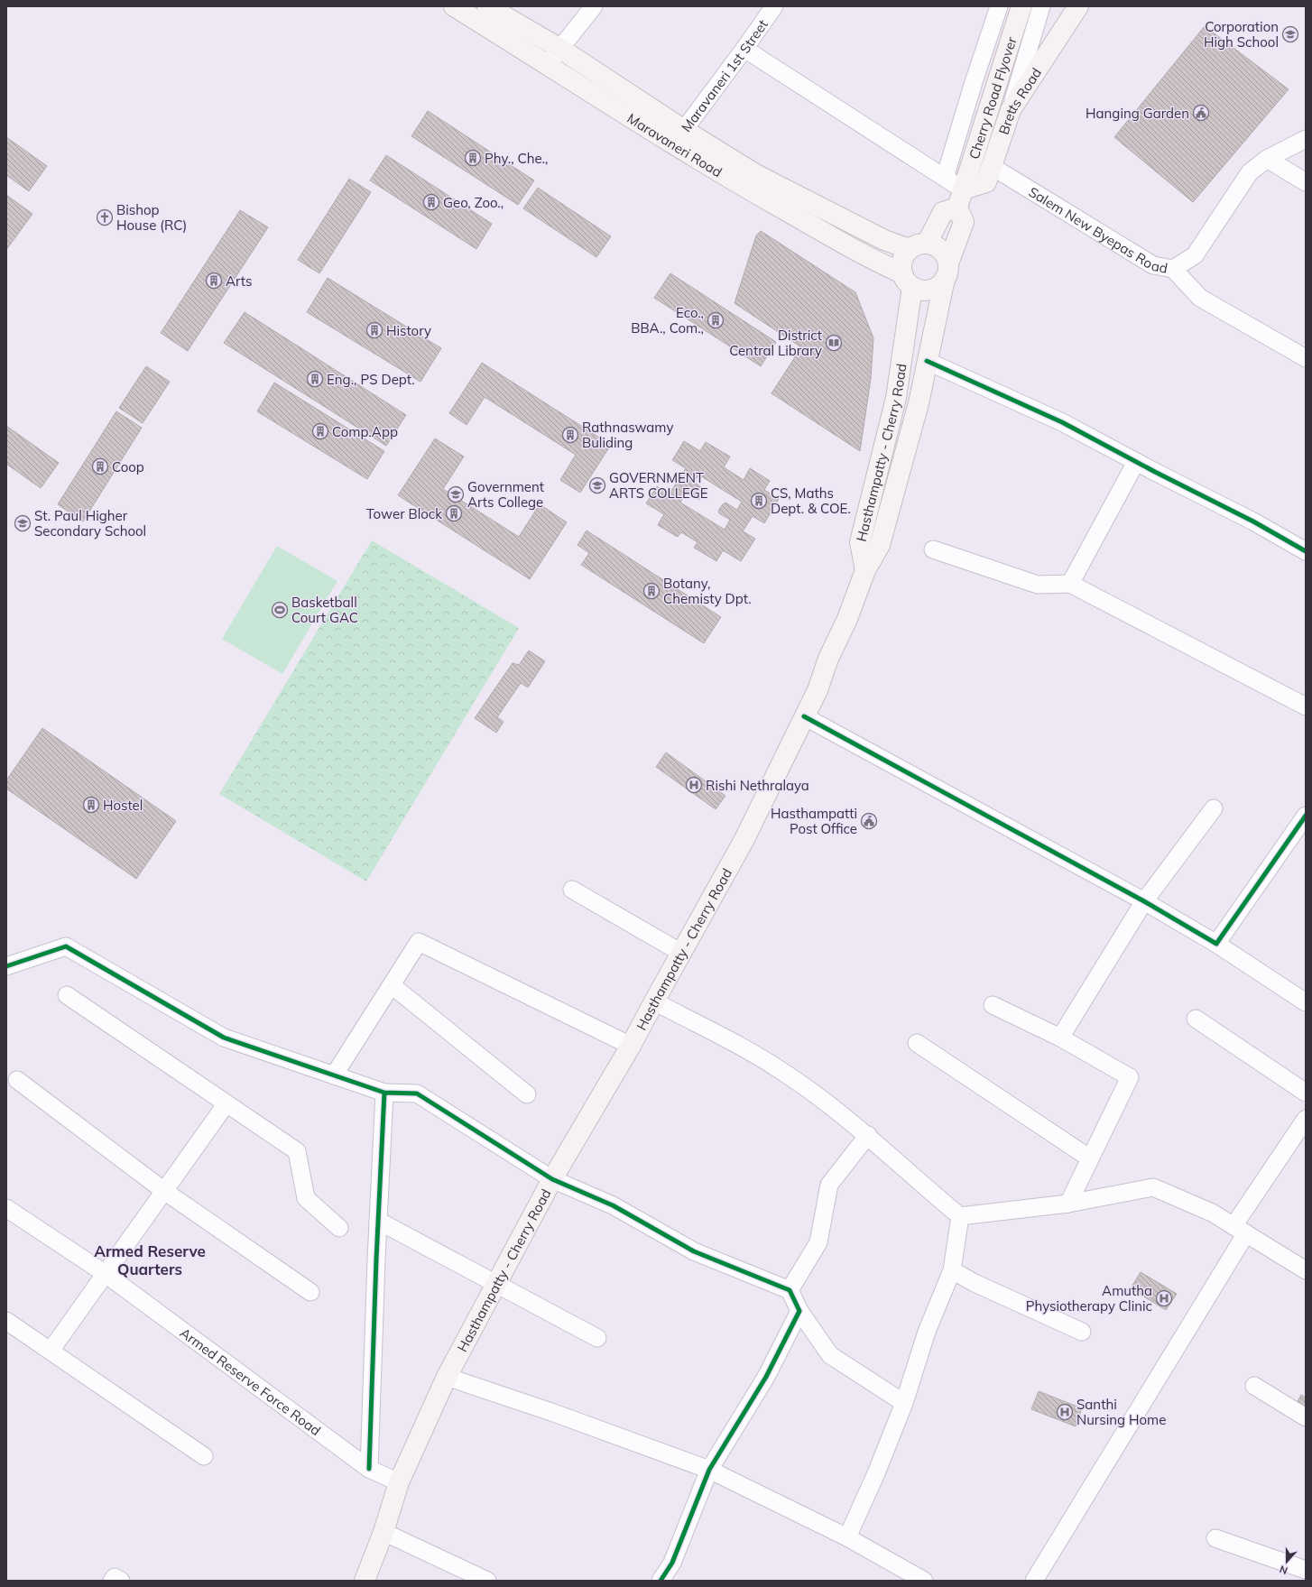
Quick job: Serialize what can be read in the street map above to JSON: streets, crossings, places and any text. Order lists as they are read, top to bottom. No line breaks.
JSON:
{"streets":{"main road":["Cherry Road Flyover","Bretts Road","Maravaneri Road","Hasthampatty - Cherry Road"],"street":["Maravaneri 1st Street","Salem New Byepas Road","Armed Reserve Force Road"]},"crossings":[["Maravaneri 1st Street","Maravaneri Road"],["Cherry Road Flyover","Bretts Road"],["Bretts Road","Salem New Byepas Road"],["Maravaneri Road","Hasthampatty - Cherry Road"],["Hasthampatty - Cherry Road","Armed Reserve Force Road"]],"districts":["Armed Reserve Quarters"],"places":{"school or university":["Corporation High School","GOVERNMENT ARTS COLLEGE","Government Arts College","St. Paul Higher Secondary School"],"public building":["Hanging Garden","Hasthampatti Post Office"],"building":["Phy., Che.,","Geo, Zoo.,","Arts","Eco., BBA., Com.,","History","Eng., PS Dept.","Comp.App","Rathnaswamy Buliding","Coop","CS, Maths Dept. & COE.","Tower Block","Botany, Chemisty Dpt.","Hostel"],"church":["Bishop House (RC)"],"library":["District Central Library"],"sports":["Basketball Court GAC"],"hospital":["Rishi Nethralaya","Amutha Physiotherapy Clinic","Santhi Nursing Home"]},"north":"bottom"}
